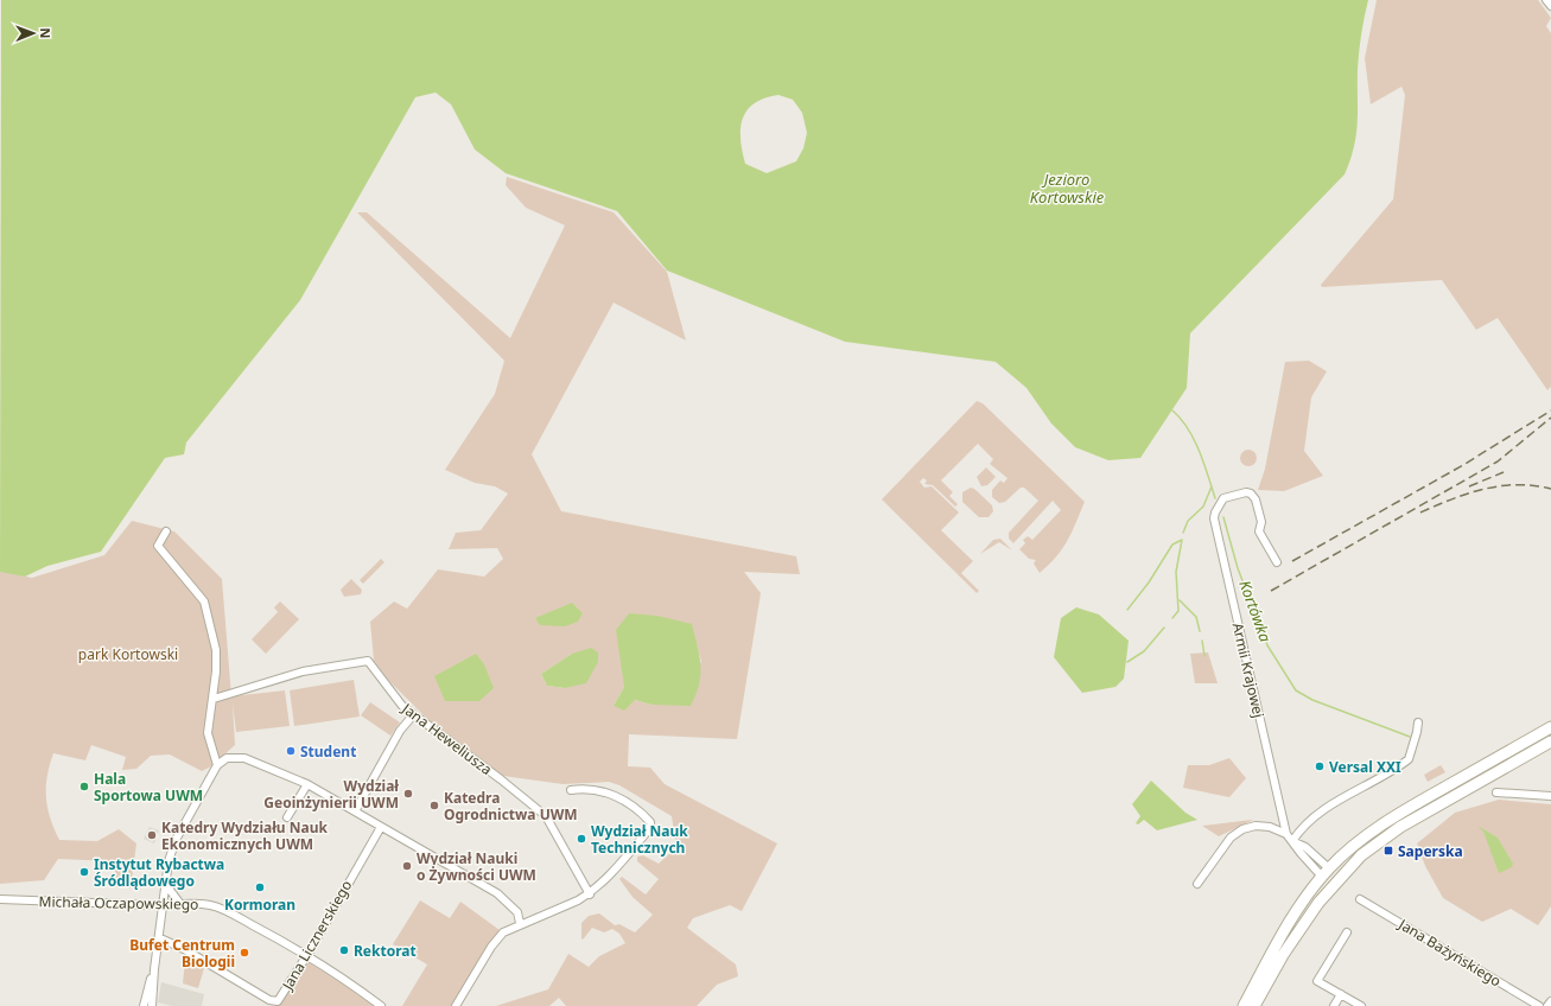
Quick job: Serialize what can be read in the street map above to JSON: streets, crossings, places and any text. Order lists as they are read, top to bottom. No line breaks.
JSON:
{"streets":{"street":["Armii Krajowej","Jana Heweliusza","Michała Oczapowskiego","Jana Licznerskiego","Jana Bażyńskiego"]},"crossings":[["Michała Oczapowskiego","Jana Licznerskiego"]],"water":["Jezioro Kortowskie","Kortówka"],"parks":["park Kortowski"],"places":{"other":["Student","Versal XXI","Hala Sportowa UWM","Wydział Geoinżynierii UWM","Katedra Ogrodnictwa UWM","Katedry Wydziału Nauk Ekonomicznych UWM","Wydział Nauk Technicznych","Wydział Nauki o Żywności UWM","Instytut Rybactwa Śródlądowego","Kormoran","Rektorat","Bufet Centrum Biologii"],"transit":["Saperska"]},"north":"right"}
